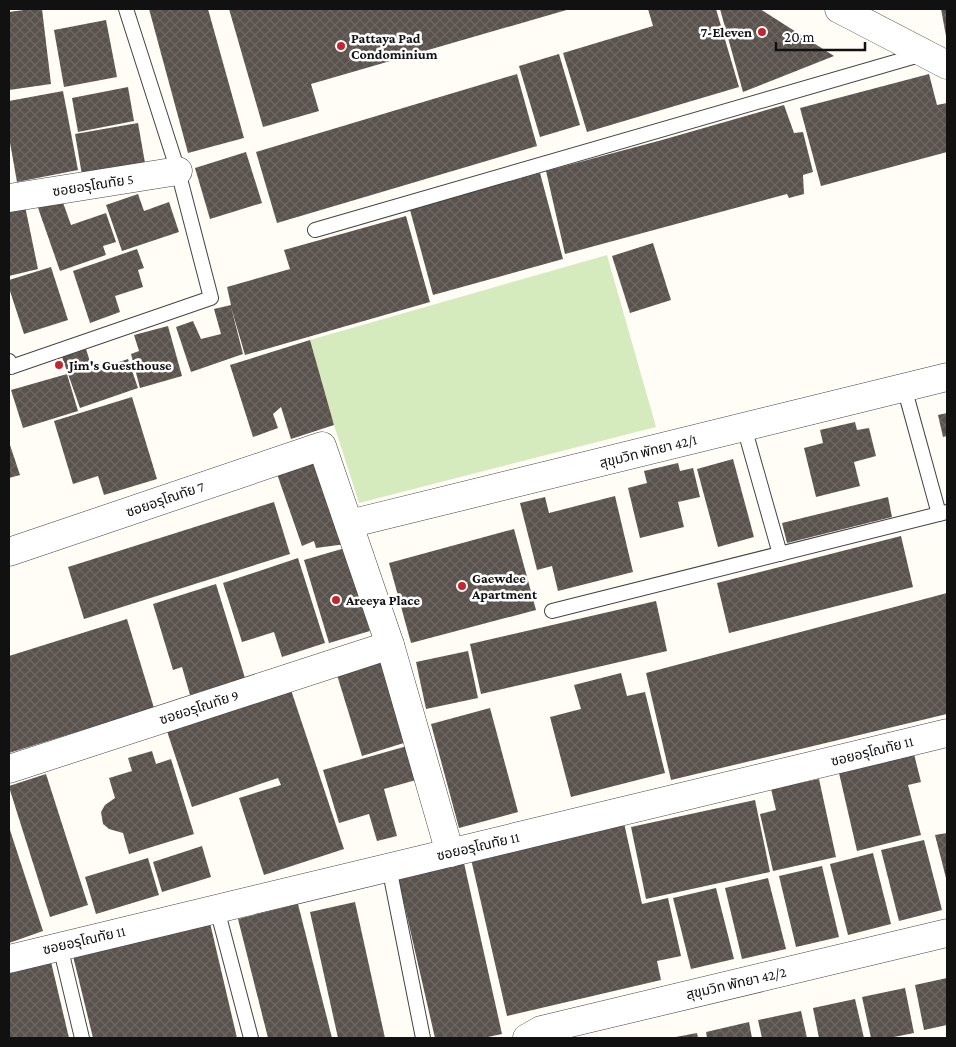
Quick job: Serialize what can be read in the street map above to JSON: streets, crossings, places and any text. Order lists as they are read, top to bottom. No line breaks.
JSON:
{"streets":{"street":["ซอยอรุโณทัย 5","สุขุมวิท พัทยา 42/1","ซอยอรุโณทัย 7","ซอยอรุโณทัย 9","ซอยอรุโณทัย 11","สุขุมวิท พัทยา 42/2"]},"crossings":[["สุขุมวิท พัทยา 42/1","ซอยอรุโณทัย 7"]],"places":["7-Eleven","Pattaya Pad Condominium","Jim's Guesthouse","Gaewdee Apartment","Areeya Place"],"scale_bar":"20 m"}
